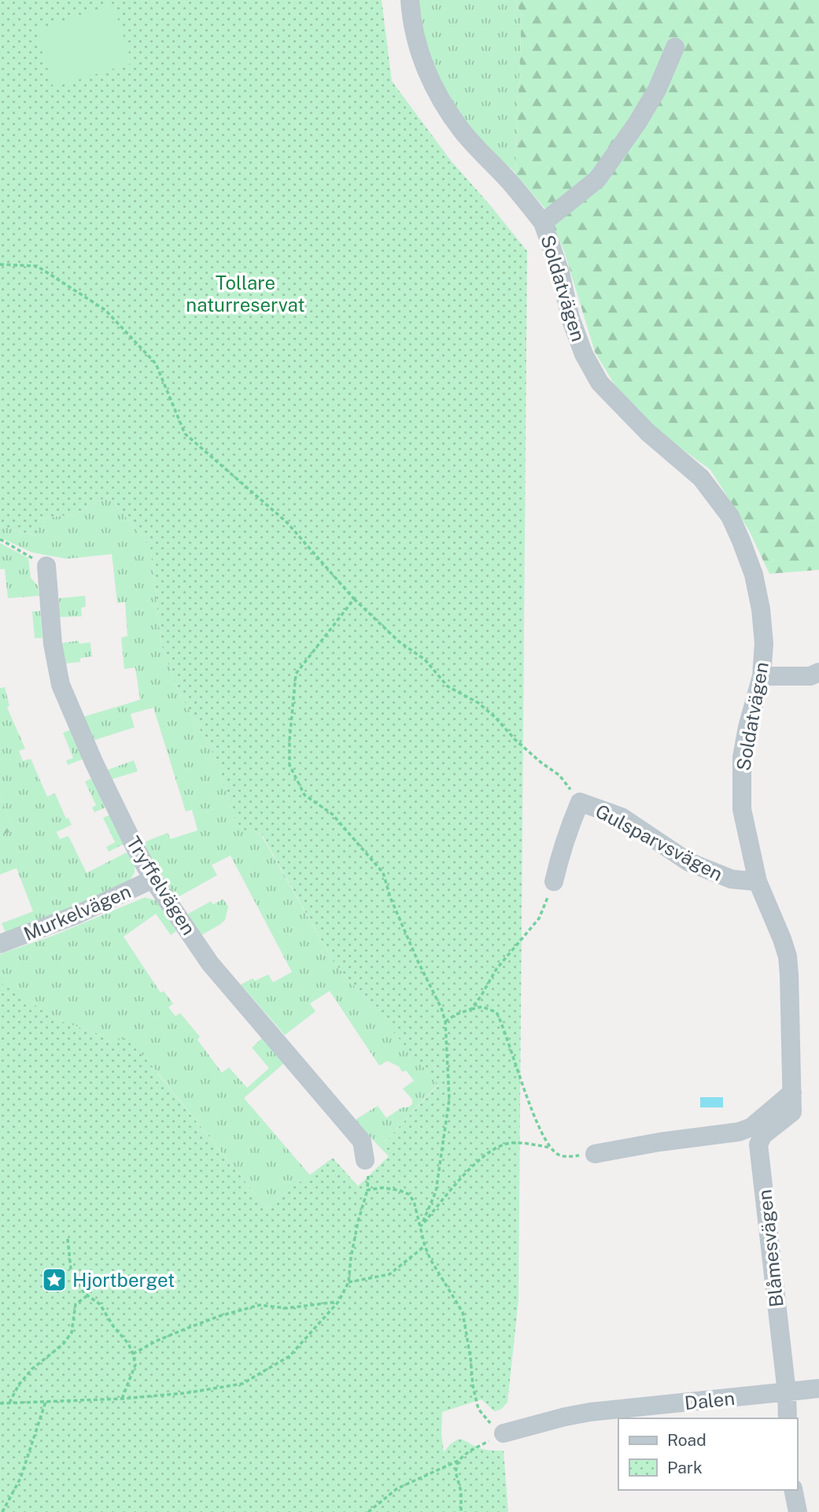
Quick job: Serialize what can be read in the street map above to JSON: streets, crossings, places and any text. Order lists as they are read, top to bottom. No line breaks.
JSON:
{"streets":{"street":["Soldatvägen","Gulsparvsvägen","Tryffelvägen","Murkelvägen","Blåmesvägen","Dalen"]},"crossings":[["Soldatvägen","Gulsparvsvägen"],["Soldatvägen","Blåmesvägen"],["Tryffelvägen","Murkelvägen"],["Blåmesvägen","Dalen"]],"parks":["Tollare naturreservat"],"places":{"place":["Hjortberget"]},"legend":["Road","Park"]}
